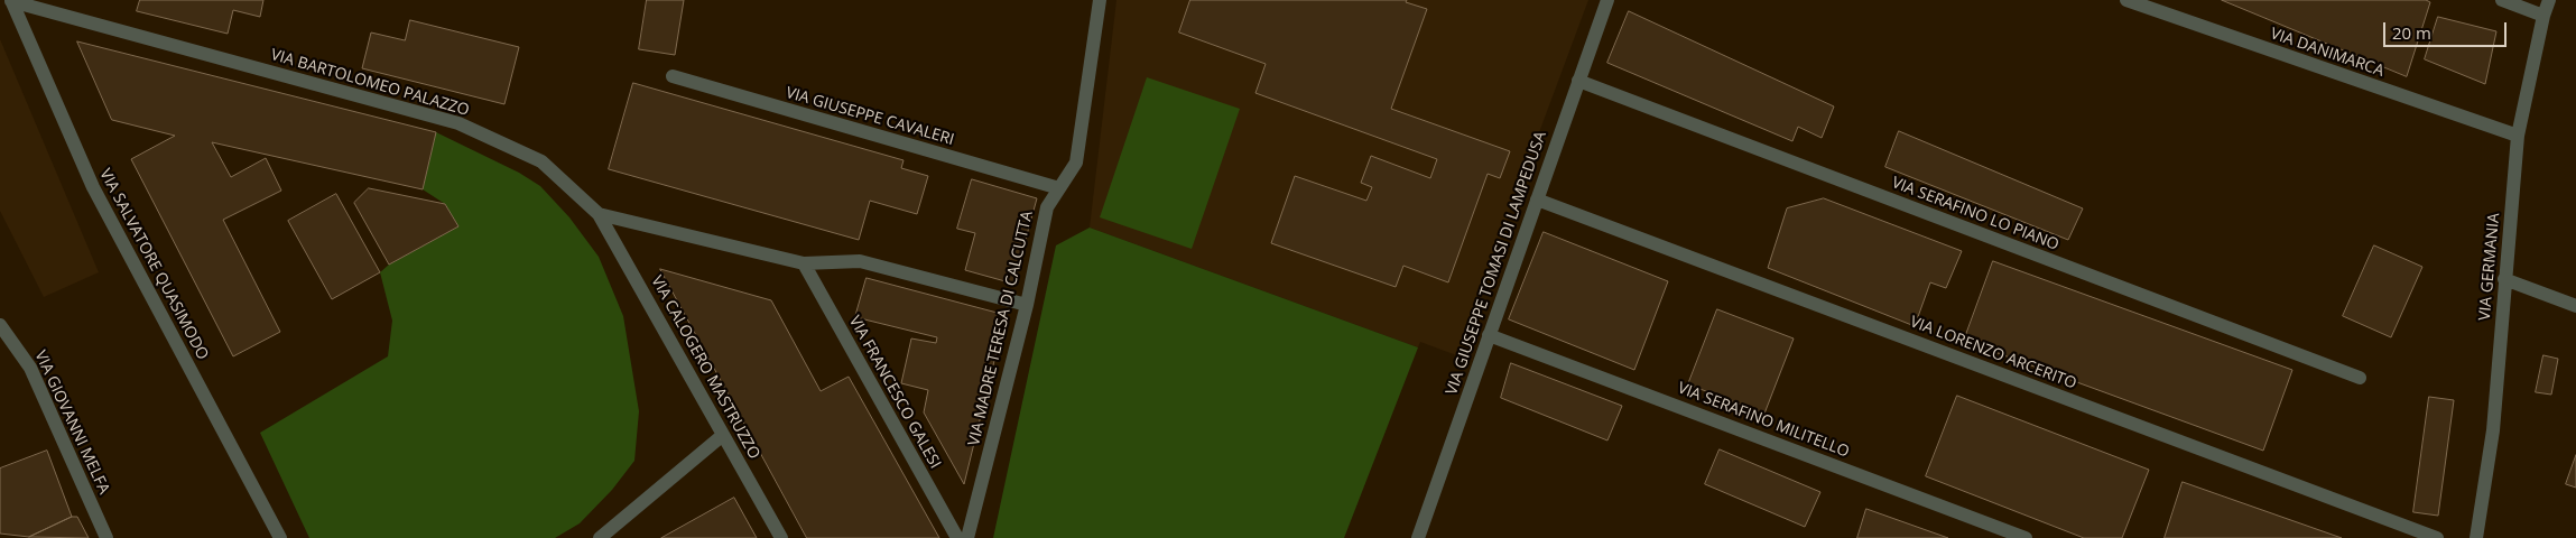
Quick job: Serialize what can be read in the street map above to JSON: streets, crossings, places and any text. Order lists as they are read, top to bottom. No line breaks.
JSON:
{"streets":{"street":["VIA DANIMARCA","VIA BARTOLOMEO PALAZZO","VIA GIUSEPPE CAVALERI","VIA SERAFINO LO PIANO","VIA GIUSEPPE TOMASI DI LAMPEDUSA","VIA SALVATORE QUASIMODO","VIA GERMANIA","VIA MADRE TERESA DI CALCUTTA","VIA LORENZO ARCERITO","VIA CALOGERO MASTRUZZO","VIA FRANCESCO GALESI","VIA SERAFINO MILITELLO","VIA GIOVANNI MELFA"]},"crossings":[["VIA DANIMARCA","VIA GERMANIA"],["VIA BARTOLOMEO PALAZZO","VIA SALVATORE QUASIMODO"],["VIA BARTOLOMEO PALAZZO","VIA MADRE TERESA DI CALCUTTA"],["VIA BARTOLOMEO PALAZZO","VIA CALOGERO MASTRUZZO"],["VIA BARTOLOMEO PALAZZO","VIA FRANCESCO GALESI"],["VIA GIUSEPPE CAVALERI","VIA MADRE TERESA DI CALCUTTA"],["VIA SERAFINO LO PIANO","VIA GIUSEPPE TOMASI DI LAMPEDUSA"],["VIA GIUSEPPE TOMASI DI LAMPEDUSA","VIA LORENZO ARCERITO"],["VIA GIUSEPPE TOMASI DI LAMPEDUSA","VIA SERAFINO MILITELLO"]],"scale_bar":"20 m"}
